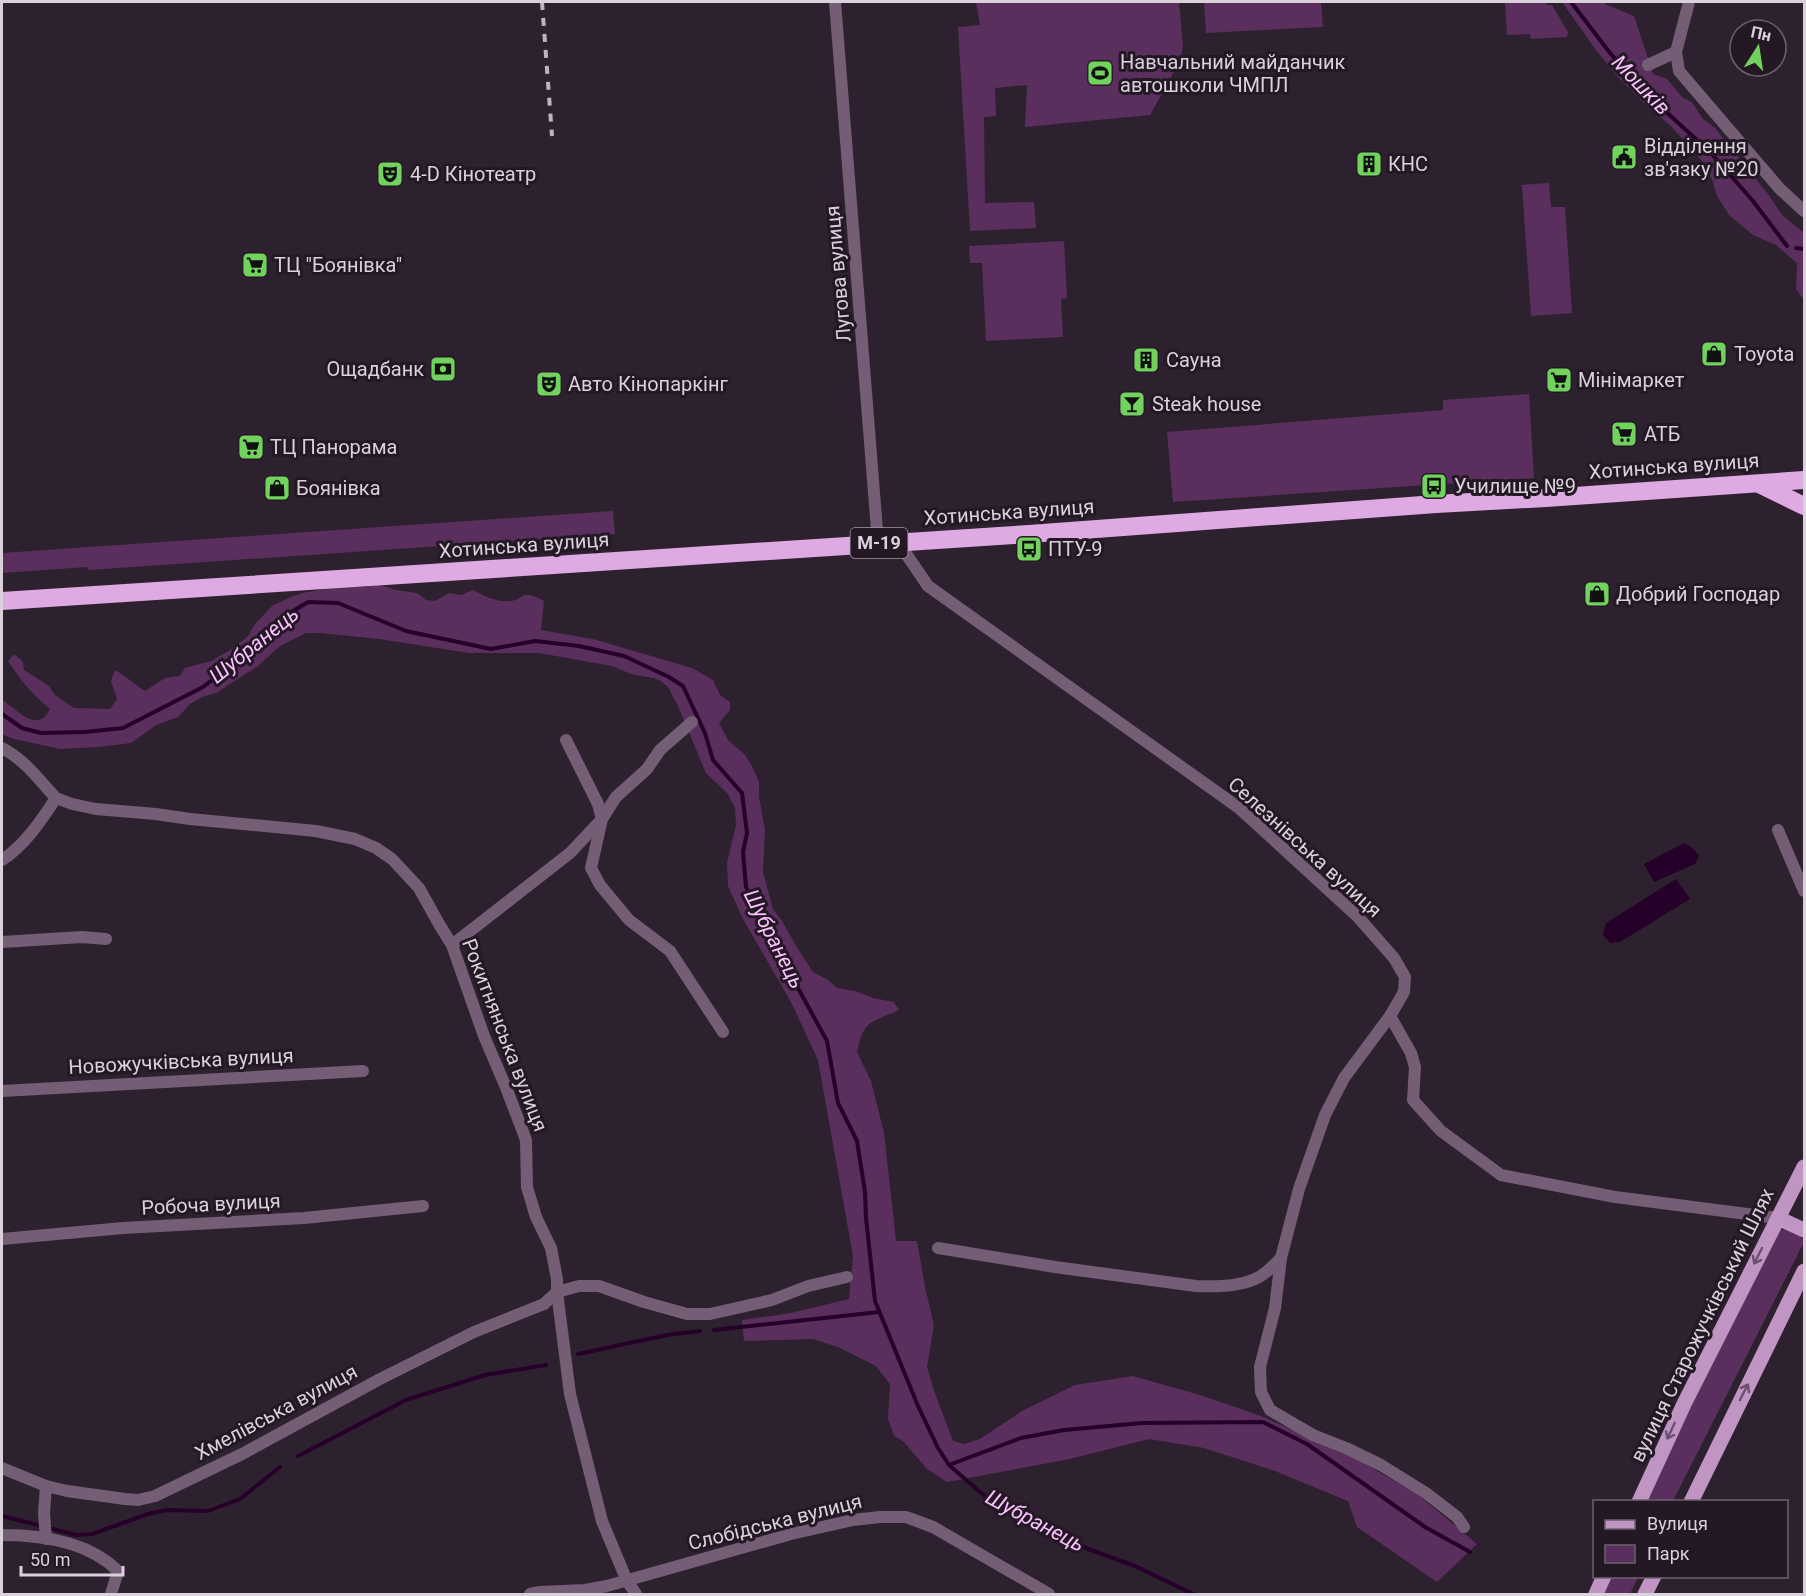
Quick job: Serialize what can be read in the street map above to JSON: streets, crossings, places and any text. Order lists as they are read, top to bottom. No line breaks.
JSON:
{"streets":{"highway":["Хотинська вулиця","М-19"],"main road":["вулиця Старожучківський Шлях"],"street":["Лугова вулиця","Селезнівська вулиця","Рокитнянська вулиця","Новожучківська вулиця","Робоча вулиця","Хмелівська вулиця","Слобідська вулиця"]},"crossings":[["Лугова вулиця","Хотинська вулиця"],["Хотинська вулиця","Селезнівська вулиця"],["Рокитнянська вулиця","Хмелівська вулиця"],["Рокитнянська вулиця","Слобідська вулиця"]],"water":["Мошків","Шубранець"],"places":{"sports":["Навчальний майданчик автошколи ЧМПЛ"],"public building":["Відділення зв'язку №20"],"building":["КНС","Сауна"],"theatre":["4-D Кінотеатр","Авто Кінопаркінг"],"supermarket":["ТЦ \"Боянівка\"","Мінімаркет","АТБ","ТЦ Панорама"],"shop":["Toyota","Боянівка","Добрий Господар"],"bank":["Ощадбанк"],"bar":["Steak house"],"bus stop":["Училище №9","ПТУ-9"]},"legend":["Вулиця","Парк"],"scale_bar":"50 m","north":"top"}
